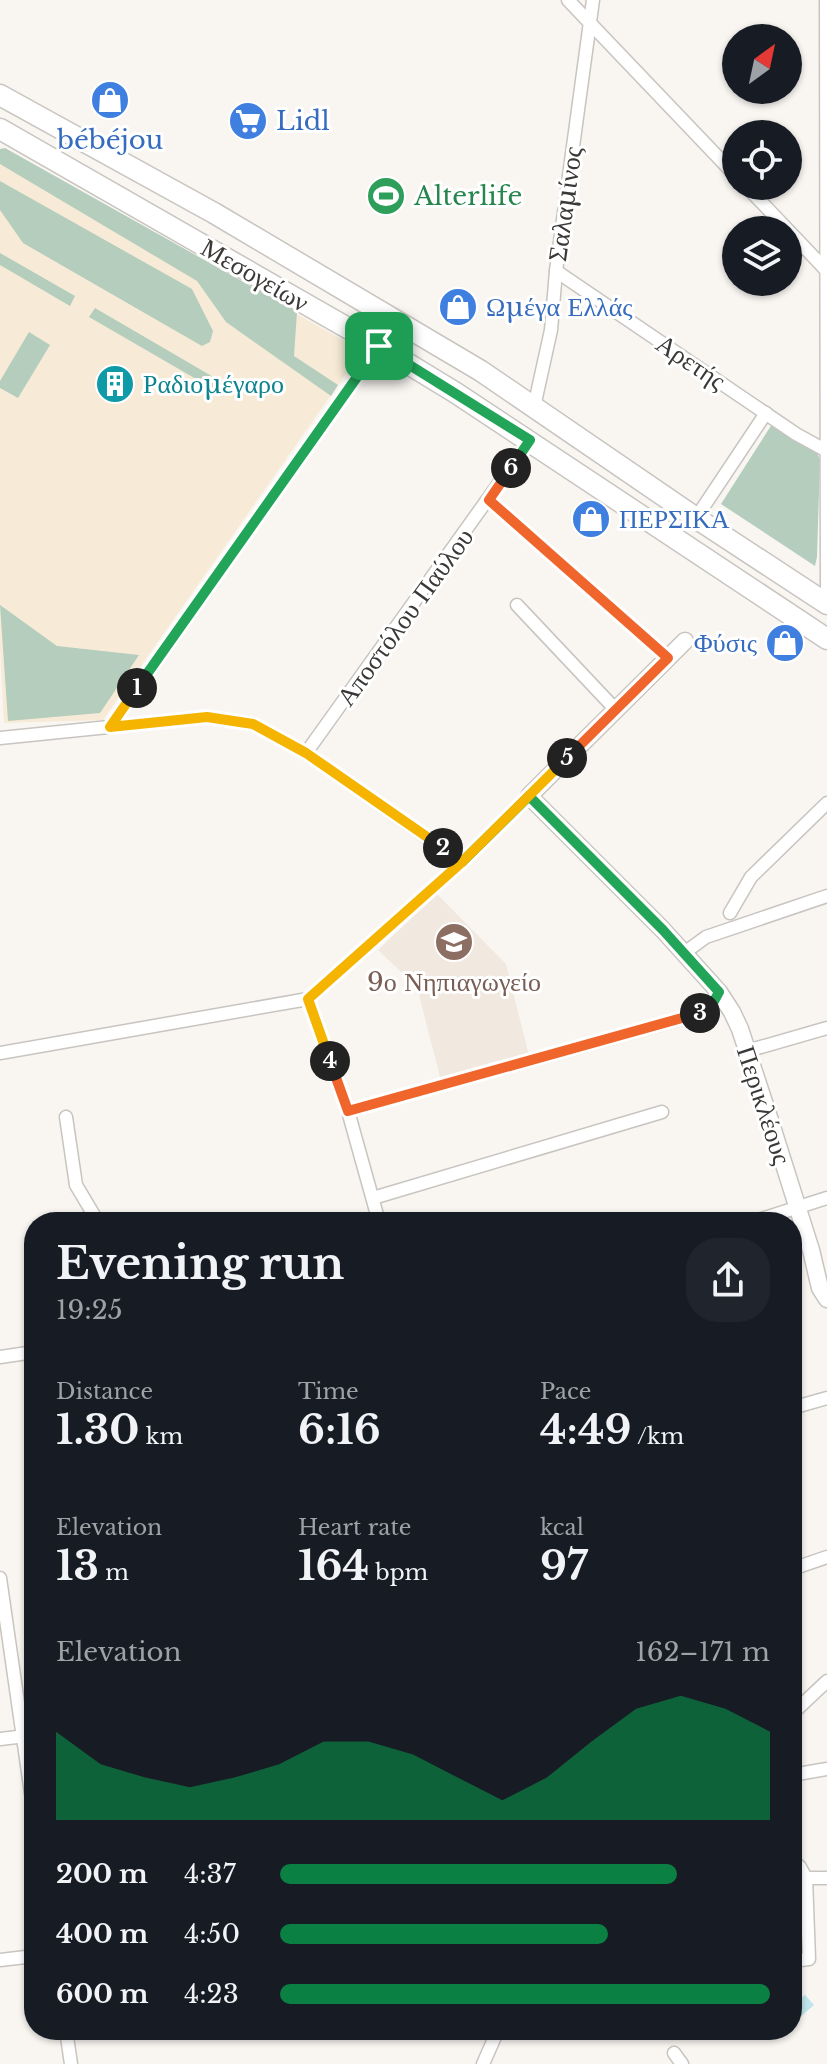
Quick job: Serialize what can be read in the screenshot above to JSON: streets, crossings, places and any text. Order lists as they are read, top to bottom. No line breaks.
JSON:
{"streets":{"main road":["Μεσογείων"],"street":["Σαλαμίνος","Αρετής","Αποστόλου Παύλου","Περικλέους"]},"crossings":[["Σαλαμίνος","Μεσογείων"],["Σαλαμίνος","Αρετής"],["Μεσογείων","Αποστόλου Παύλου"]],"places":{"shop":["bébéjou","Ωμέγα Ελλάς","ΠΕΡΣΙΚΑ","Φύσις"],"supermarket":["Lidl"],"sports":["Alterlife"],"building":["Ραδιομέγαρο"],"school or university":["9ο Νηπιαγωγείο"]},"north":"top right","page":{"pins":["6","1","5","2","3","4"],"heading":["Evening run","19:25"],"stats":[["Distance","1.30 km"],["Time","6:16"],["Pace","4:49 /km"],["Elevation","13 m"],["Heart rate","164 bpm"],["kcal","97"]],"chart":["Elevation","162–171 m"],"list":[{"name":"200 m","note":"4:37"},{"name":"400 m","note":"4:50"},{"name":"600 m","note":"4:23"}]}}
